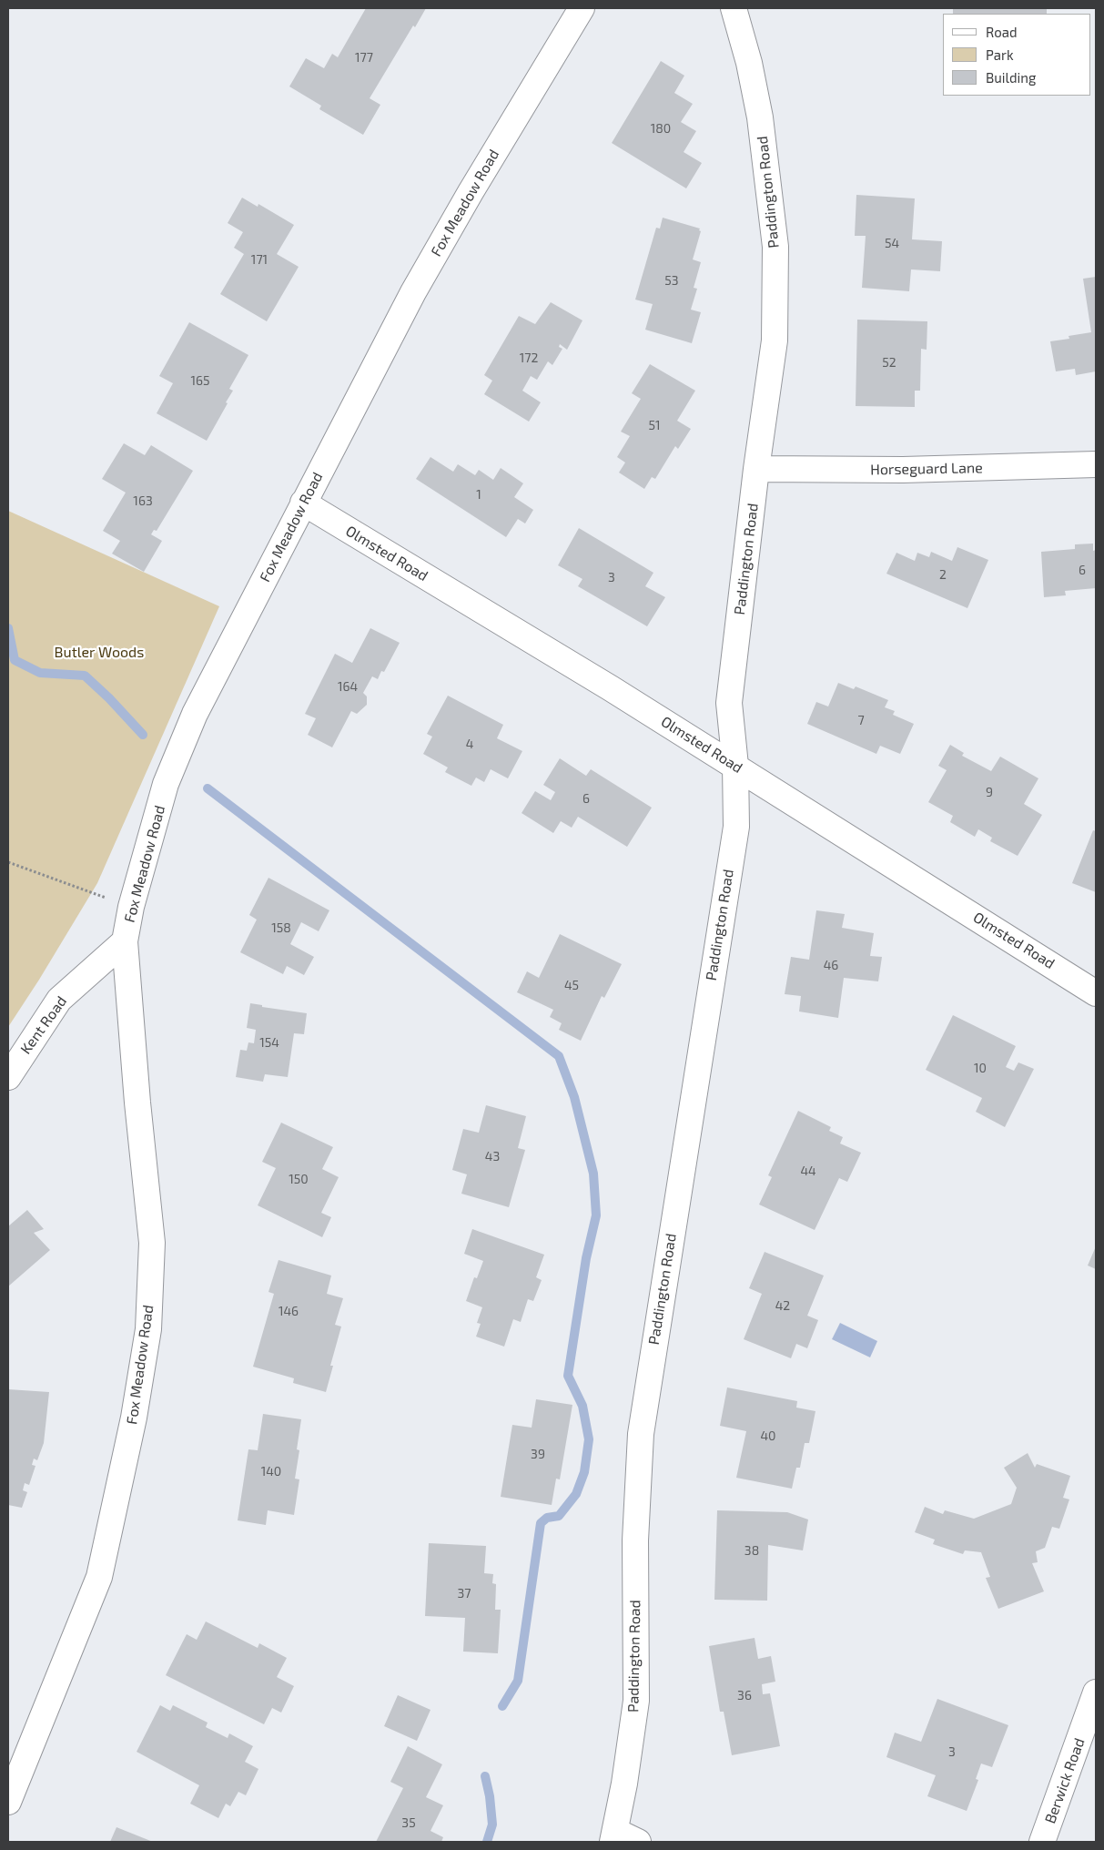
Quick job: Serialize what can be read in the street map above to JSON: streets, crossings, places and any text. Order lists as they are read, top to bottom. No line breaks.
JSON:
{"streets":{"street":["Paddington Road","Fox Meadow Road","Horseguard Lane","Olmsted Road","Kent Road","Berwick Road"]},"crossings":[["Paddington Road","Horseguard Lane"],["Paddington Road","Olmsted Road"],["Fox Meadow Road","Olmsted Road"],["Fox Meadow Road","Kent Road"]],"parks":["Butler Woods"],"house_numbers":["177","180","54","171","53","172","52","165","51","1","163","6","2","3","164","7","4","9","6","158","46","45","154","10","43","44","150","42","146","40","39","140","38","37","36","3","35"],"legend":["Road","Park","Building"]}
